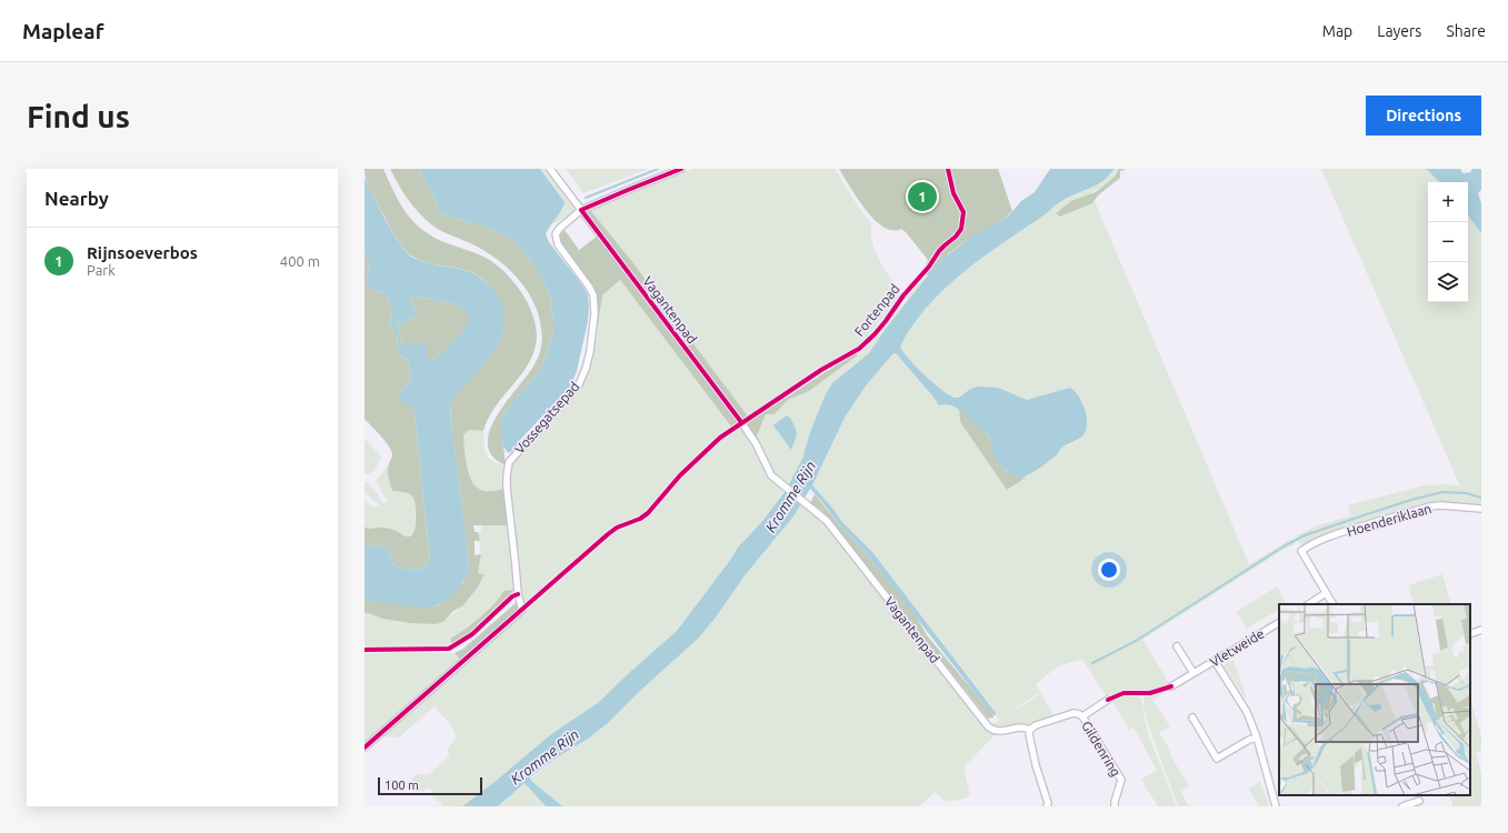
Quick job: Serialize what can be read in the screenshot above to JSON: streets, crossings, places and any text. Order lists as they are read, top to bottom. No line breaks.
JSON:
{"streets":{"street":["Vagantenpad","Vossegatsepad","Hoenderiklaan","Vletweide","Gildenring"],"cycle path":["Fortenpad"]},"crossings":[["Vagantenpad","Vossegatsepad"],["Vagantenpad","Gildenring"]],"water":["Kromme Rijn"],"scale_bar":"100 m","page":{"header":"Mapleaf","nav":["Map","Layers","Share"],"buttons":"Directions","title":"Find us","heading":"Nearby","pins":"1","map_buttons":["+","−"],"list":[{"mark":"1","name":"Rijnsoeverbos","note":"Park","value":"400 m"}],"scale":"100 m"}}
